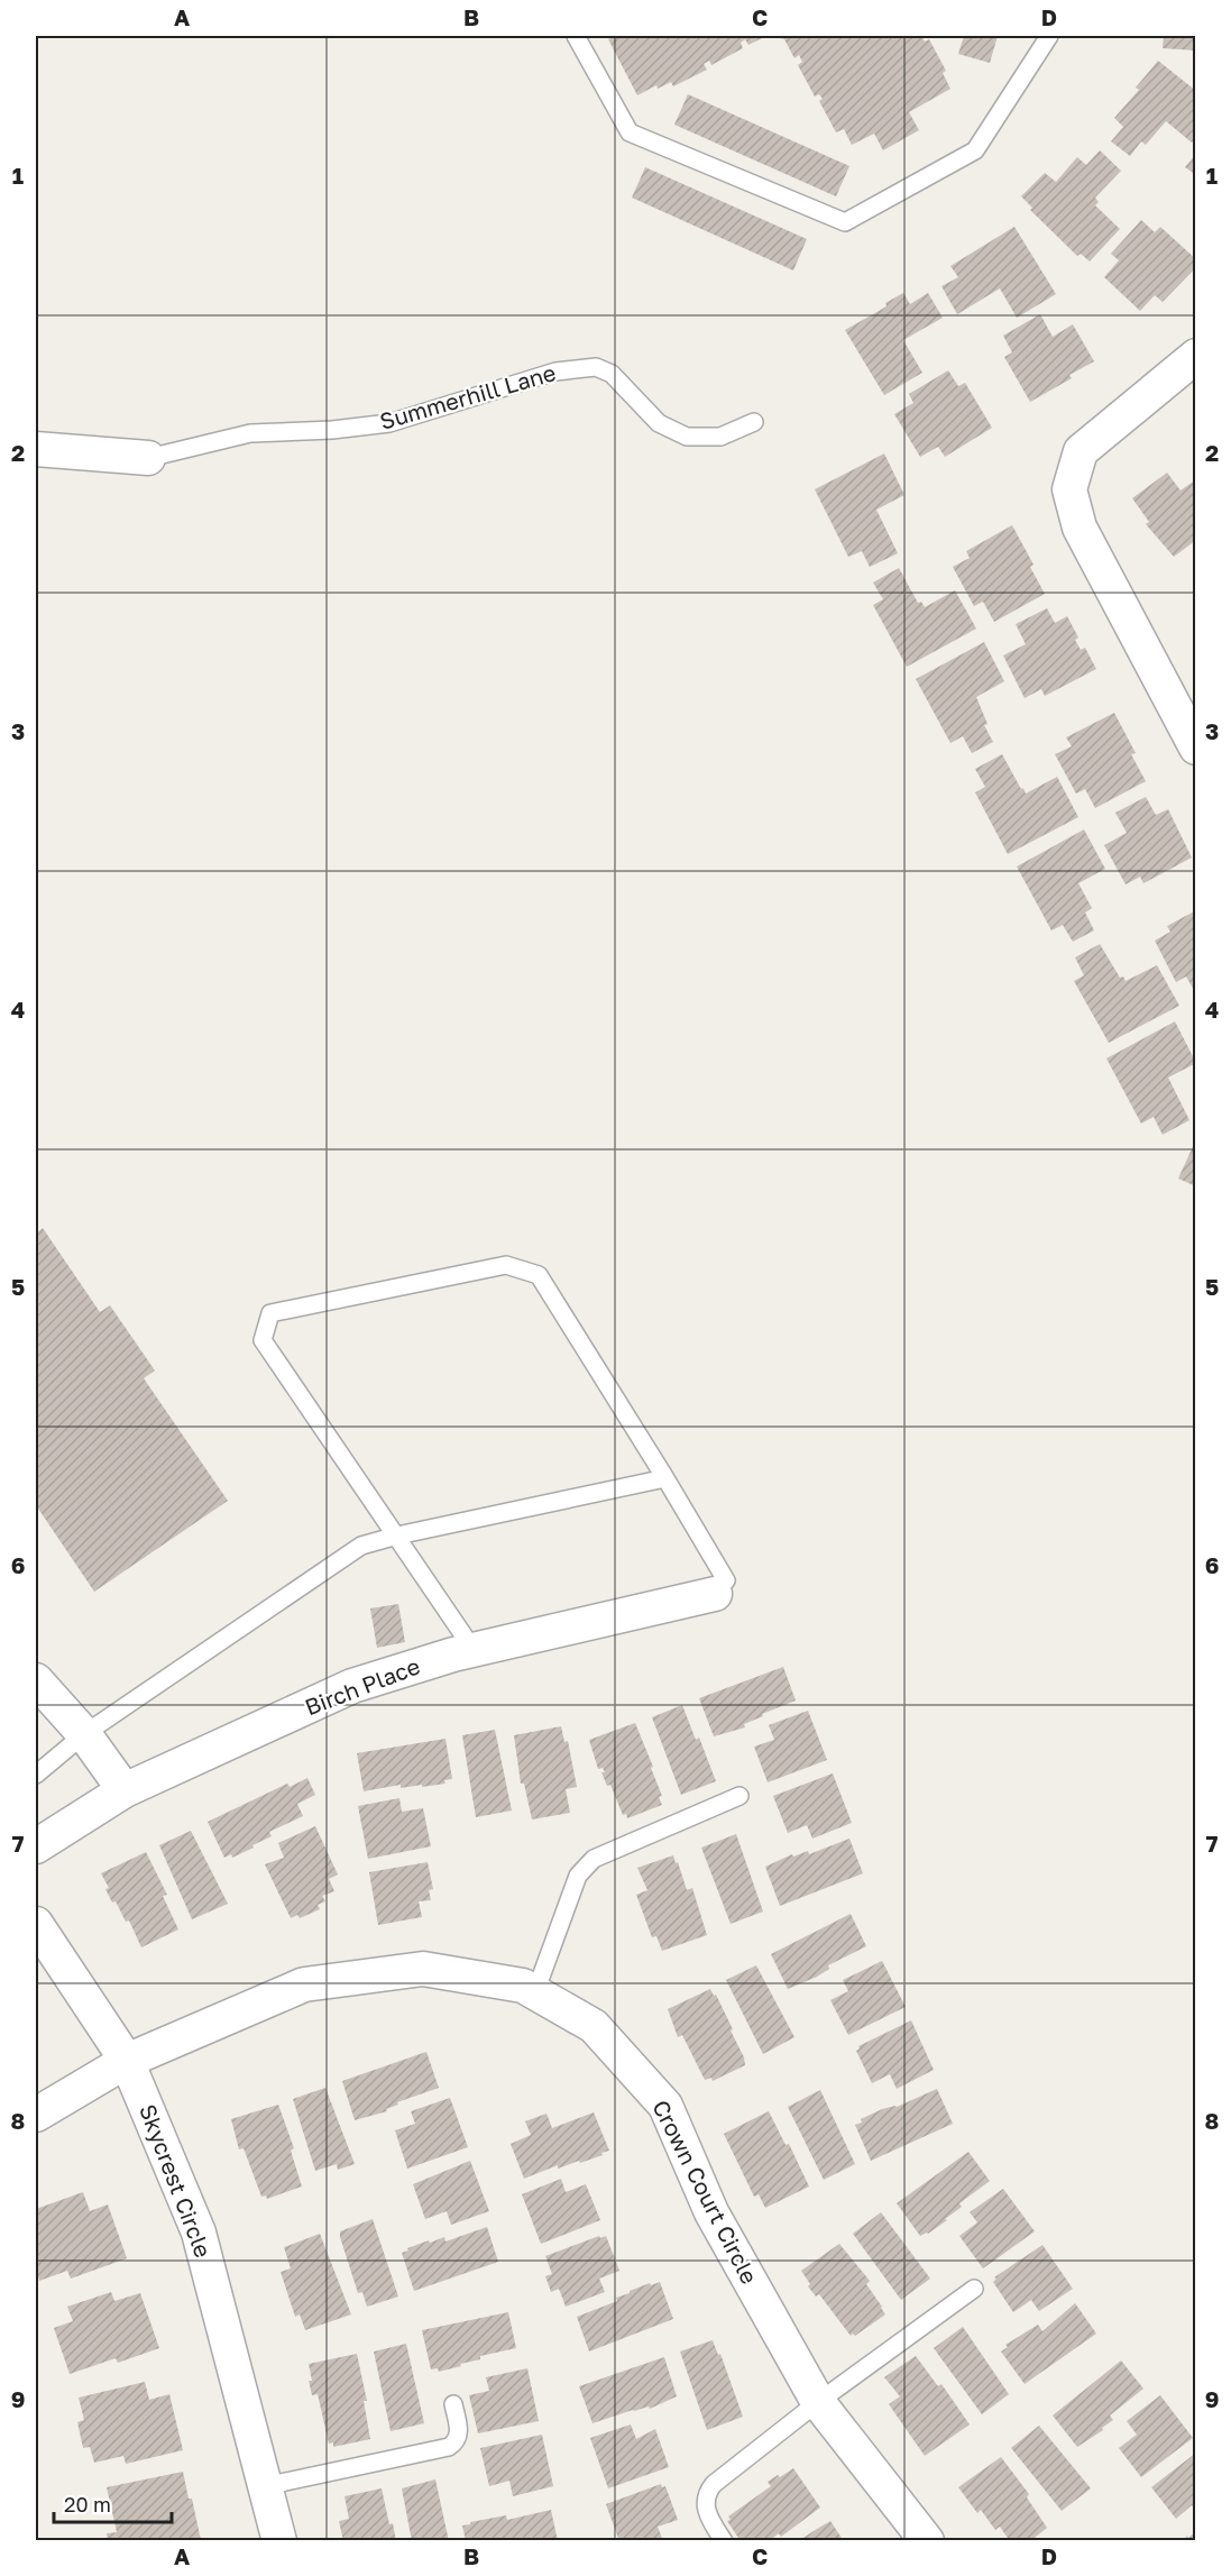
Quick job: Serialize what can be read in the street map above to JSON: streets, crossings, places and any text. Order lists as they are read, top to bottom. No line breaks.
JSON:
{"streets":{"street":["Summerhill Lane","Birch Place","Skycrest Circle","Crown Court Circle"]},"crossings":[["Skycrest Circle","Crown Court Circle"]],"scale_bar":"20 m","grid":{"columns":["A","B","C","D"],"rows":["1","2","3","4","5","6","7","8","9"]}}
